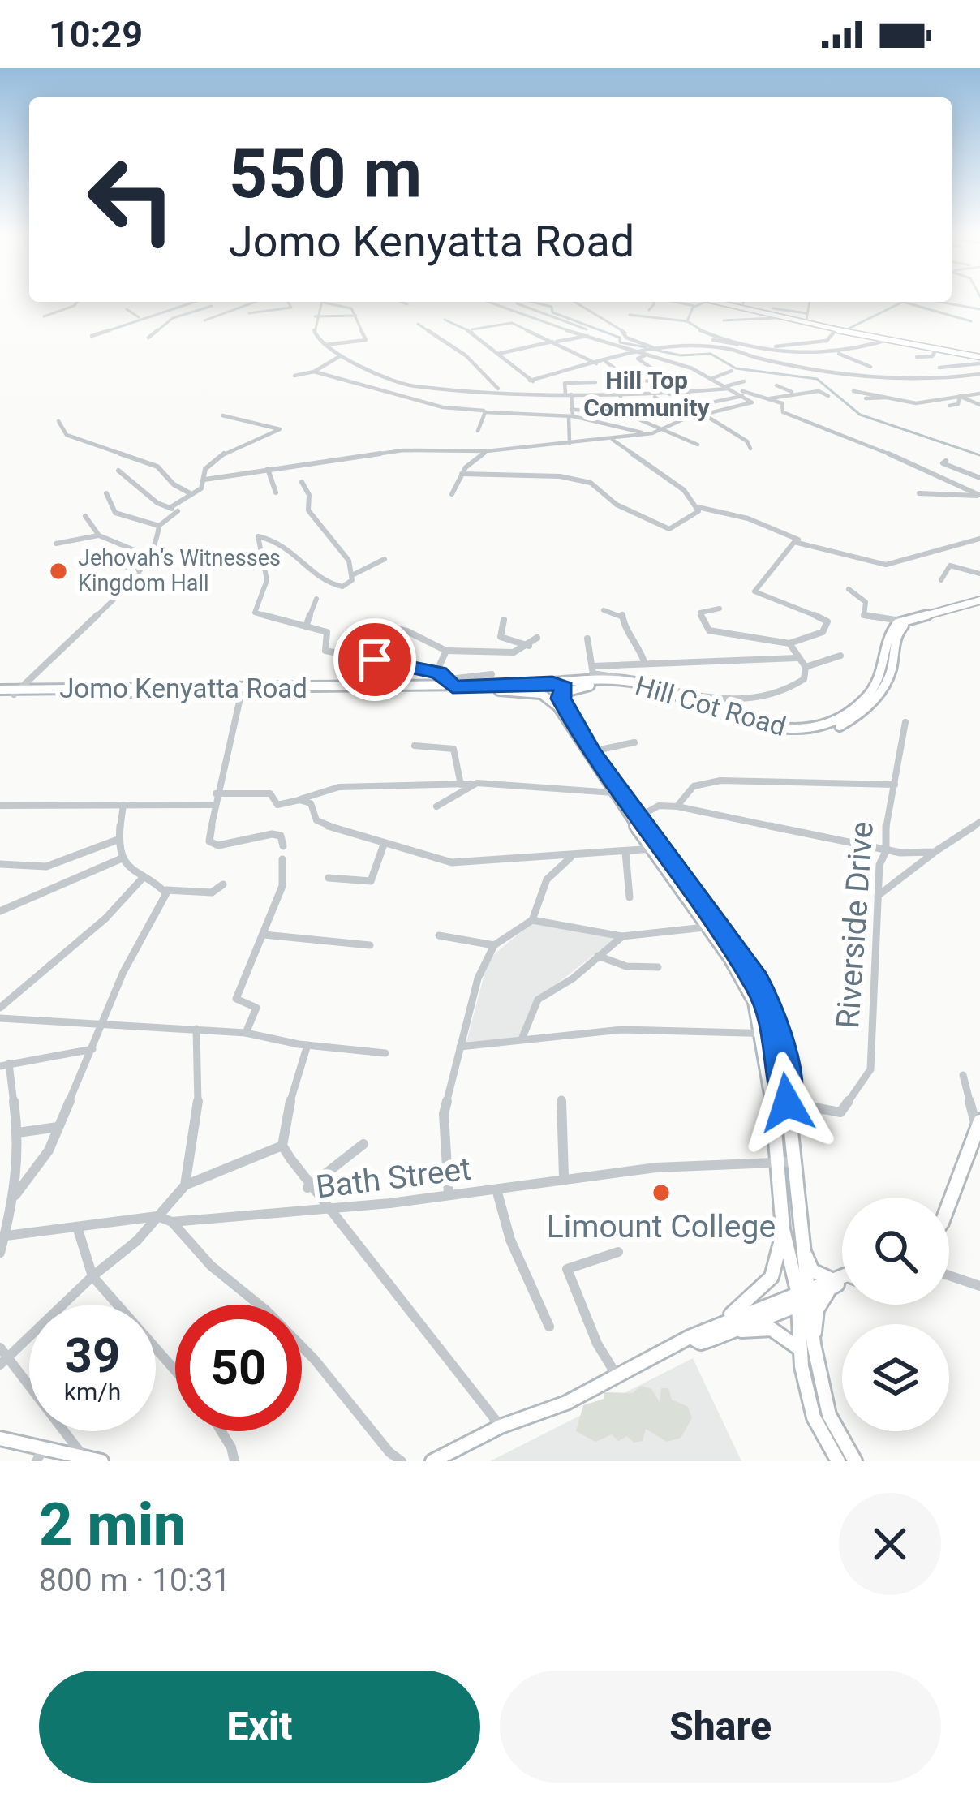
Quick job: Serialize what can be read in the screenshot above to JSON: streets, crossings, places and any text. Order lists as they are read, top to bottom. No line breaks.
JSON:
{"streets":{"main road":["Jomo Kenyatta Road","Hill Cot Road"],"street":["Riverside Drive","Bath Street"]},"crossings":[["Jomo Kenyatta Road","Hill Cot Road"]],"districts":["Hill Top Community"],"places":["Jehovah’s Witnesses Kingdom Hall","Limount College"],"page":{"status":"10:29","turn":["550 m","Jomo Kenyatta Road"],"speed":"39 km/h","limit":"50","heading":["2 min","800 m · 10:31"],"buttons":["Exit","Share"]}}
